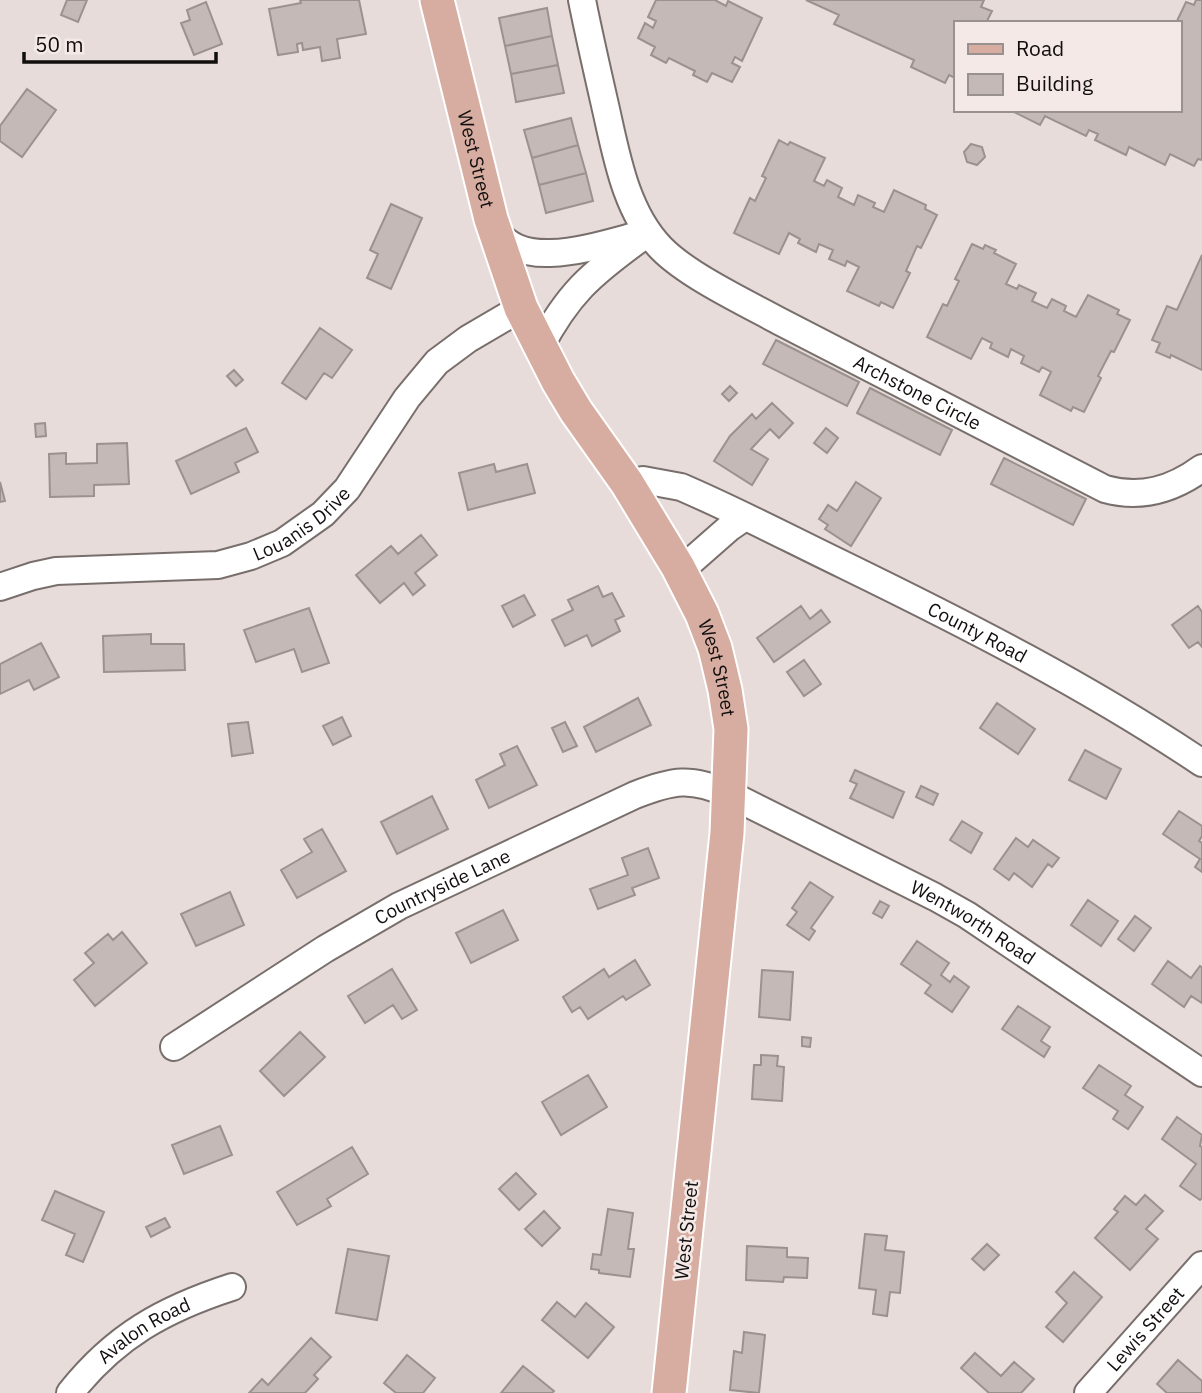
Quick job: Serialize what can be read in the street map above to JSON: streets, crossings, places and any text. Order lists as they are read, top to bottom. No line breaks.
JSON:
{"streets":{"main road":["West Street"],"street":["Archstone Circle","Louanis Drive","County Road","Countryside Lane","Wentworth Road","Lewis Street","Avalon Road"]},"crossings":[["West Street","Louanis Drive"],["West Street","County Road"],["West Street","Countryside Lane"],["West Street","Wentworth Road"],["Countryside Lane","Wentworth Road"]],"legend":["Road","Building"],"scale_bar":"50 m"}
